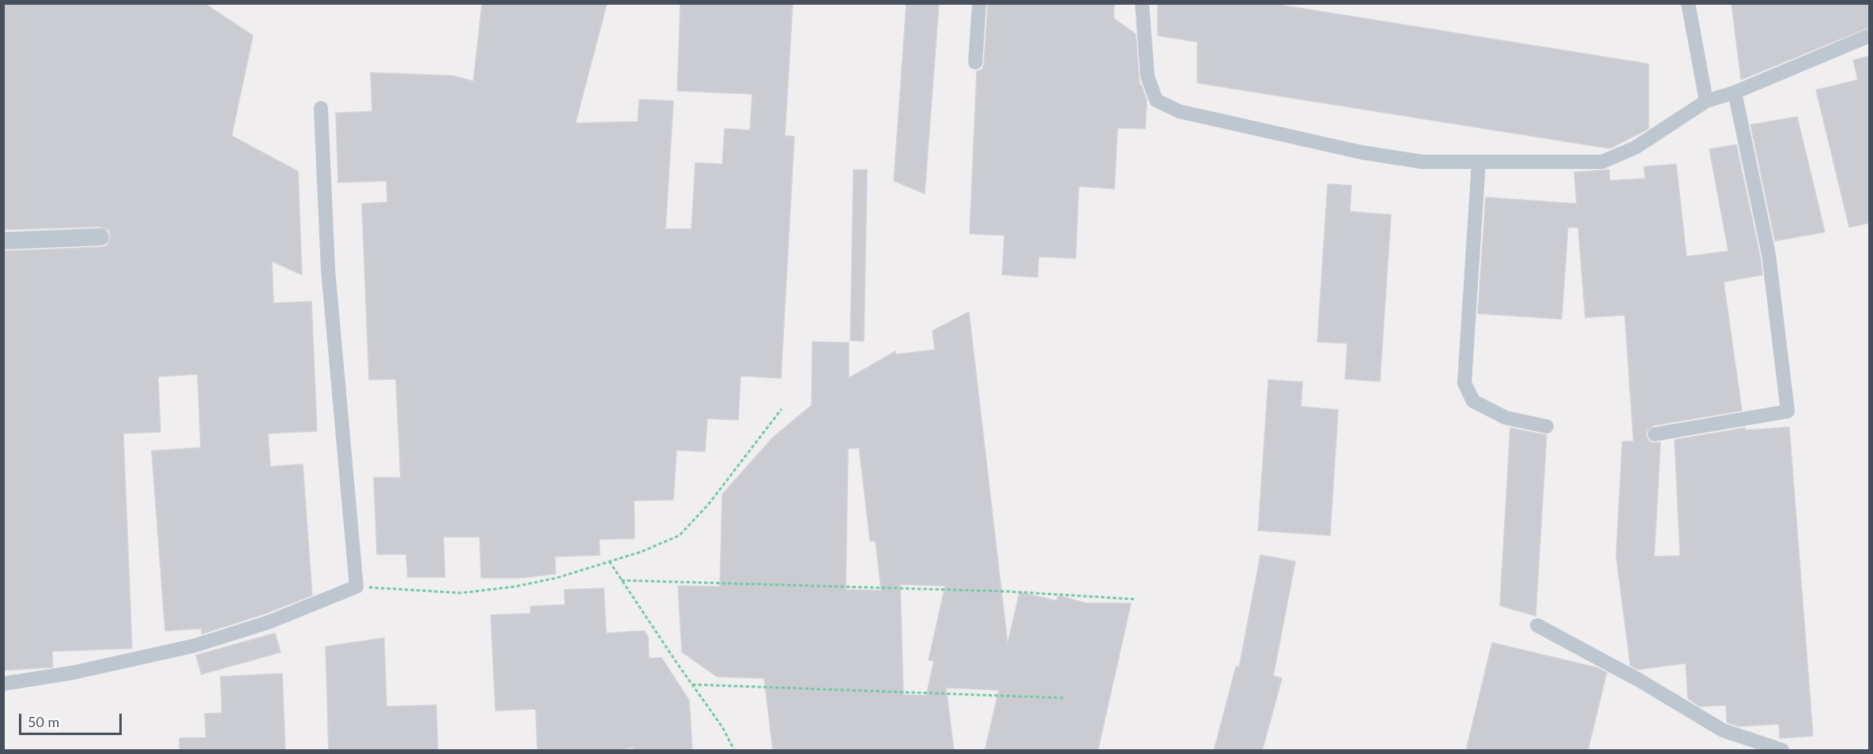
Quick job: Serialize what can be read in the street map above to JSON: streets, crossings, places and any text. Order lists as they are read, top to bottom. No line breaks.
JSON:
{"scale_bar":"50 m"}
